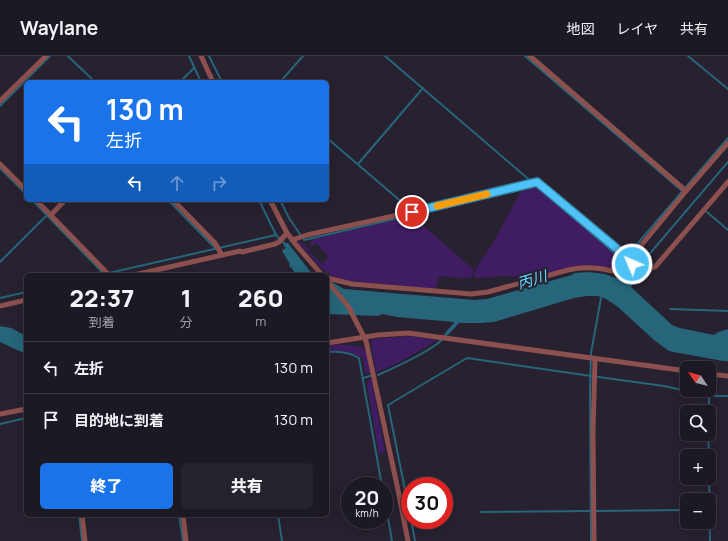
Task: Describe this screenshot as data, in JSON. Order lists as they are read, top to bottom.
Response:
{
  "water": ["丙川"],
  "north": "top left",
  "page": {
    "header": "Waylane",
    "nav": ["地図", "レイヤ", "共有"],
    "turn": ["130 m", "左折"],
    "eta": [
      "22:37",
      "到着",
      "1",
      "分",
      "260",
      "m"
    ],
    "list": [
      {
        "name": "左折",
        "value": "130 m"
      },
      {
        "name": "目的地に到着",
        "value": "130 m"
      }
    ],
    "map_buttons": ["+", "−"],
    "buttons": ["終了", "共有"],
    "speed": "20 km/h",
    "limit": "30"
  }
}
